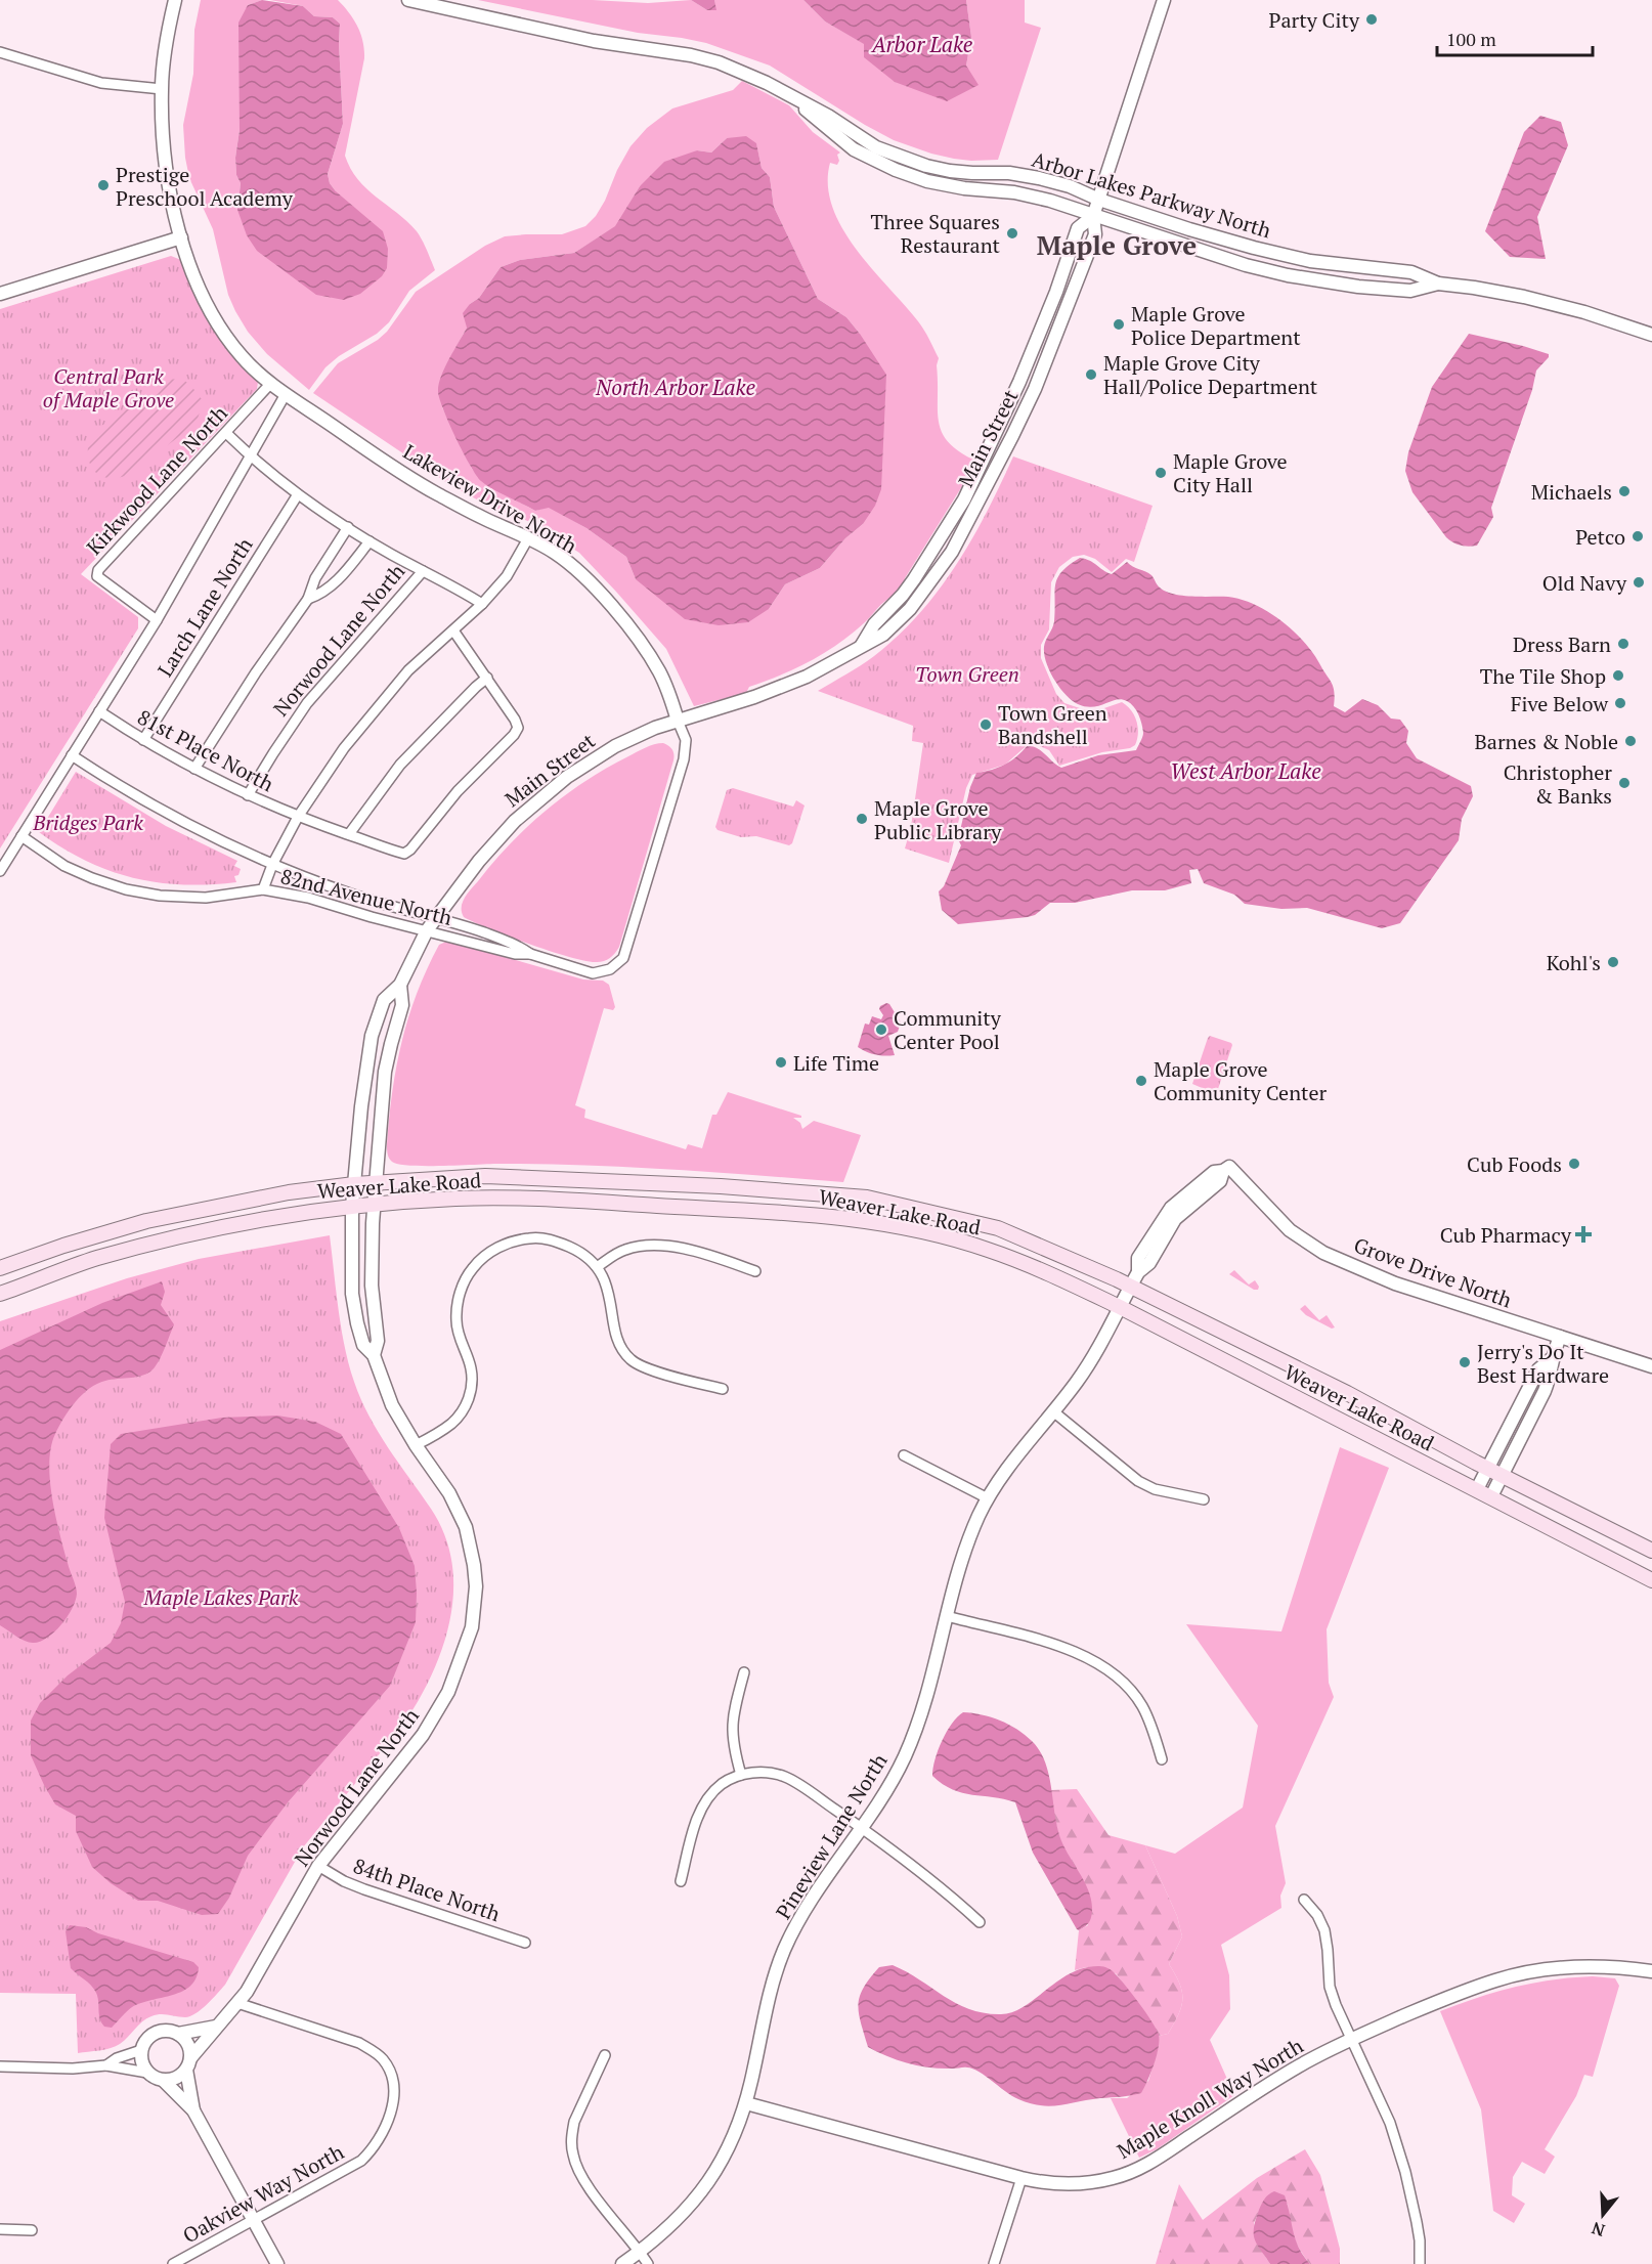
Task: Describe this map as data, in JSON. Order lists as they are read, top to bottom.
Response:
{
  "streets": {
    "main road": ["Weaver Lake Road"],
    "street": [
      "Arbor Lakes Parkway North",
      "Main Street",
      "Kirkwood Lane North",
      "Lakeview Drive North",
      "Larch Lane North",
      "Norwood Lane North",
      "81st Place North",
      "82nd Avenue North",
      "Grove Drive North",
      "Pineview Lane North",
      "84th Place North",
      "Maple Knoll Way North",
      "Oakview Way North"
    ]
  },
  "crossings": [
    ["Arbor Lakes Parkway North", "Main Street"],
    ["Main Street", "Lakeview Drive North"],
    ["Main Street", "Norwood Lane North"],
    ["Main Street", "82nd Avenue North"],
    ["Main Street", "Weaver Lake Road"],
    ["Kirkwood Lane North", "Lakeview Drive North"],
    ["Lakeview Drive North", "82nd Avenue North"],
    ["Larch Lane North", "81st Place North"],
    ["Norwood Lane North", "81st Place North"],
    ["Norwood Lane North", "Weaver Lake Road"],
    ["Norwood Lane North", "84th Place North"],
    ["Norwood Lane North", "Oakview Way North"],
    ["Weaver Lake Road", "Pineview Lane North"],
    ["Grove Drive North", "Pineview Lane North"],
    ["Pineview Lane North", "Maple Knoll Way North"]
  ],
  "districts": ["Maple Grove"],
  "water": ["Arbor Lake", "North Arbor Lake", "West Arbor Lake"],
  "parks": [
    "Central Park of Maple Grove",
    "Town Green",
    "Bridges Park",
    "Maple Lakes Park"
  ],
  "places": {
    "other": [
      "Party City",
      "Prestige Preschool Academy",
      "Three Squares Restaurant",
      "Maple Grove Police Department",
      "Maple Grove City Hall/Police Department",
      "Maple Grove City Hall",
      "Michaels",
      "Petco",
      "Old Navy",
      "Dress Barn",
      "The Tile Shop",
      "Five Below",
      "Town Green Bandshell",
      "Barnes & Noble",
      "Christopher & Banks",
      "Maple Grove Public Library",
      "Kohl's",
      "Community Center Pool",
      "Life Time",
      "Maple Grove Community Center",
      "Cub Foods",
      "Jerry's Do It Best Hardware"
    ],
    "health": ["Cub Pharmacy"]
  },
  "scale_bar": "100 m",
  "north": "bottom"
}
